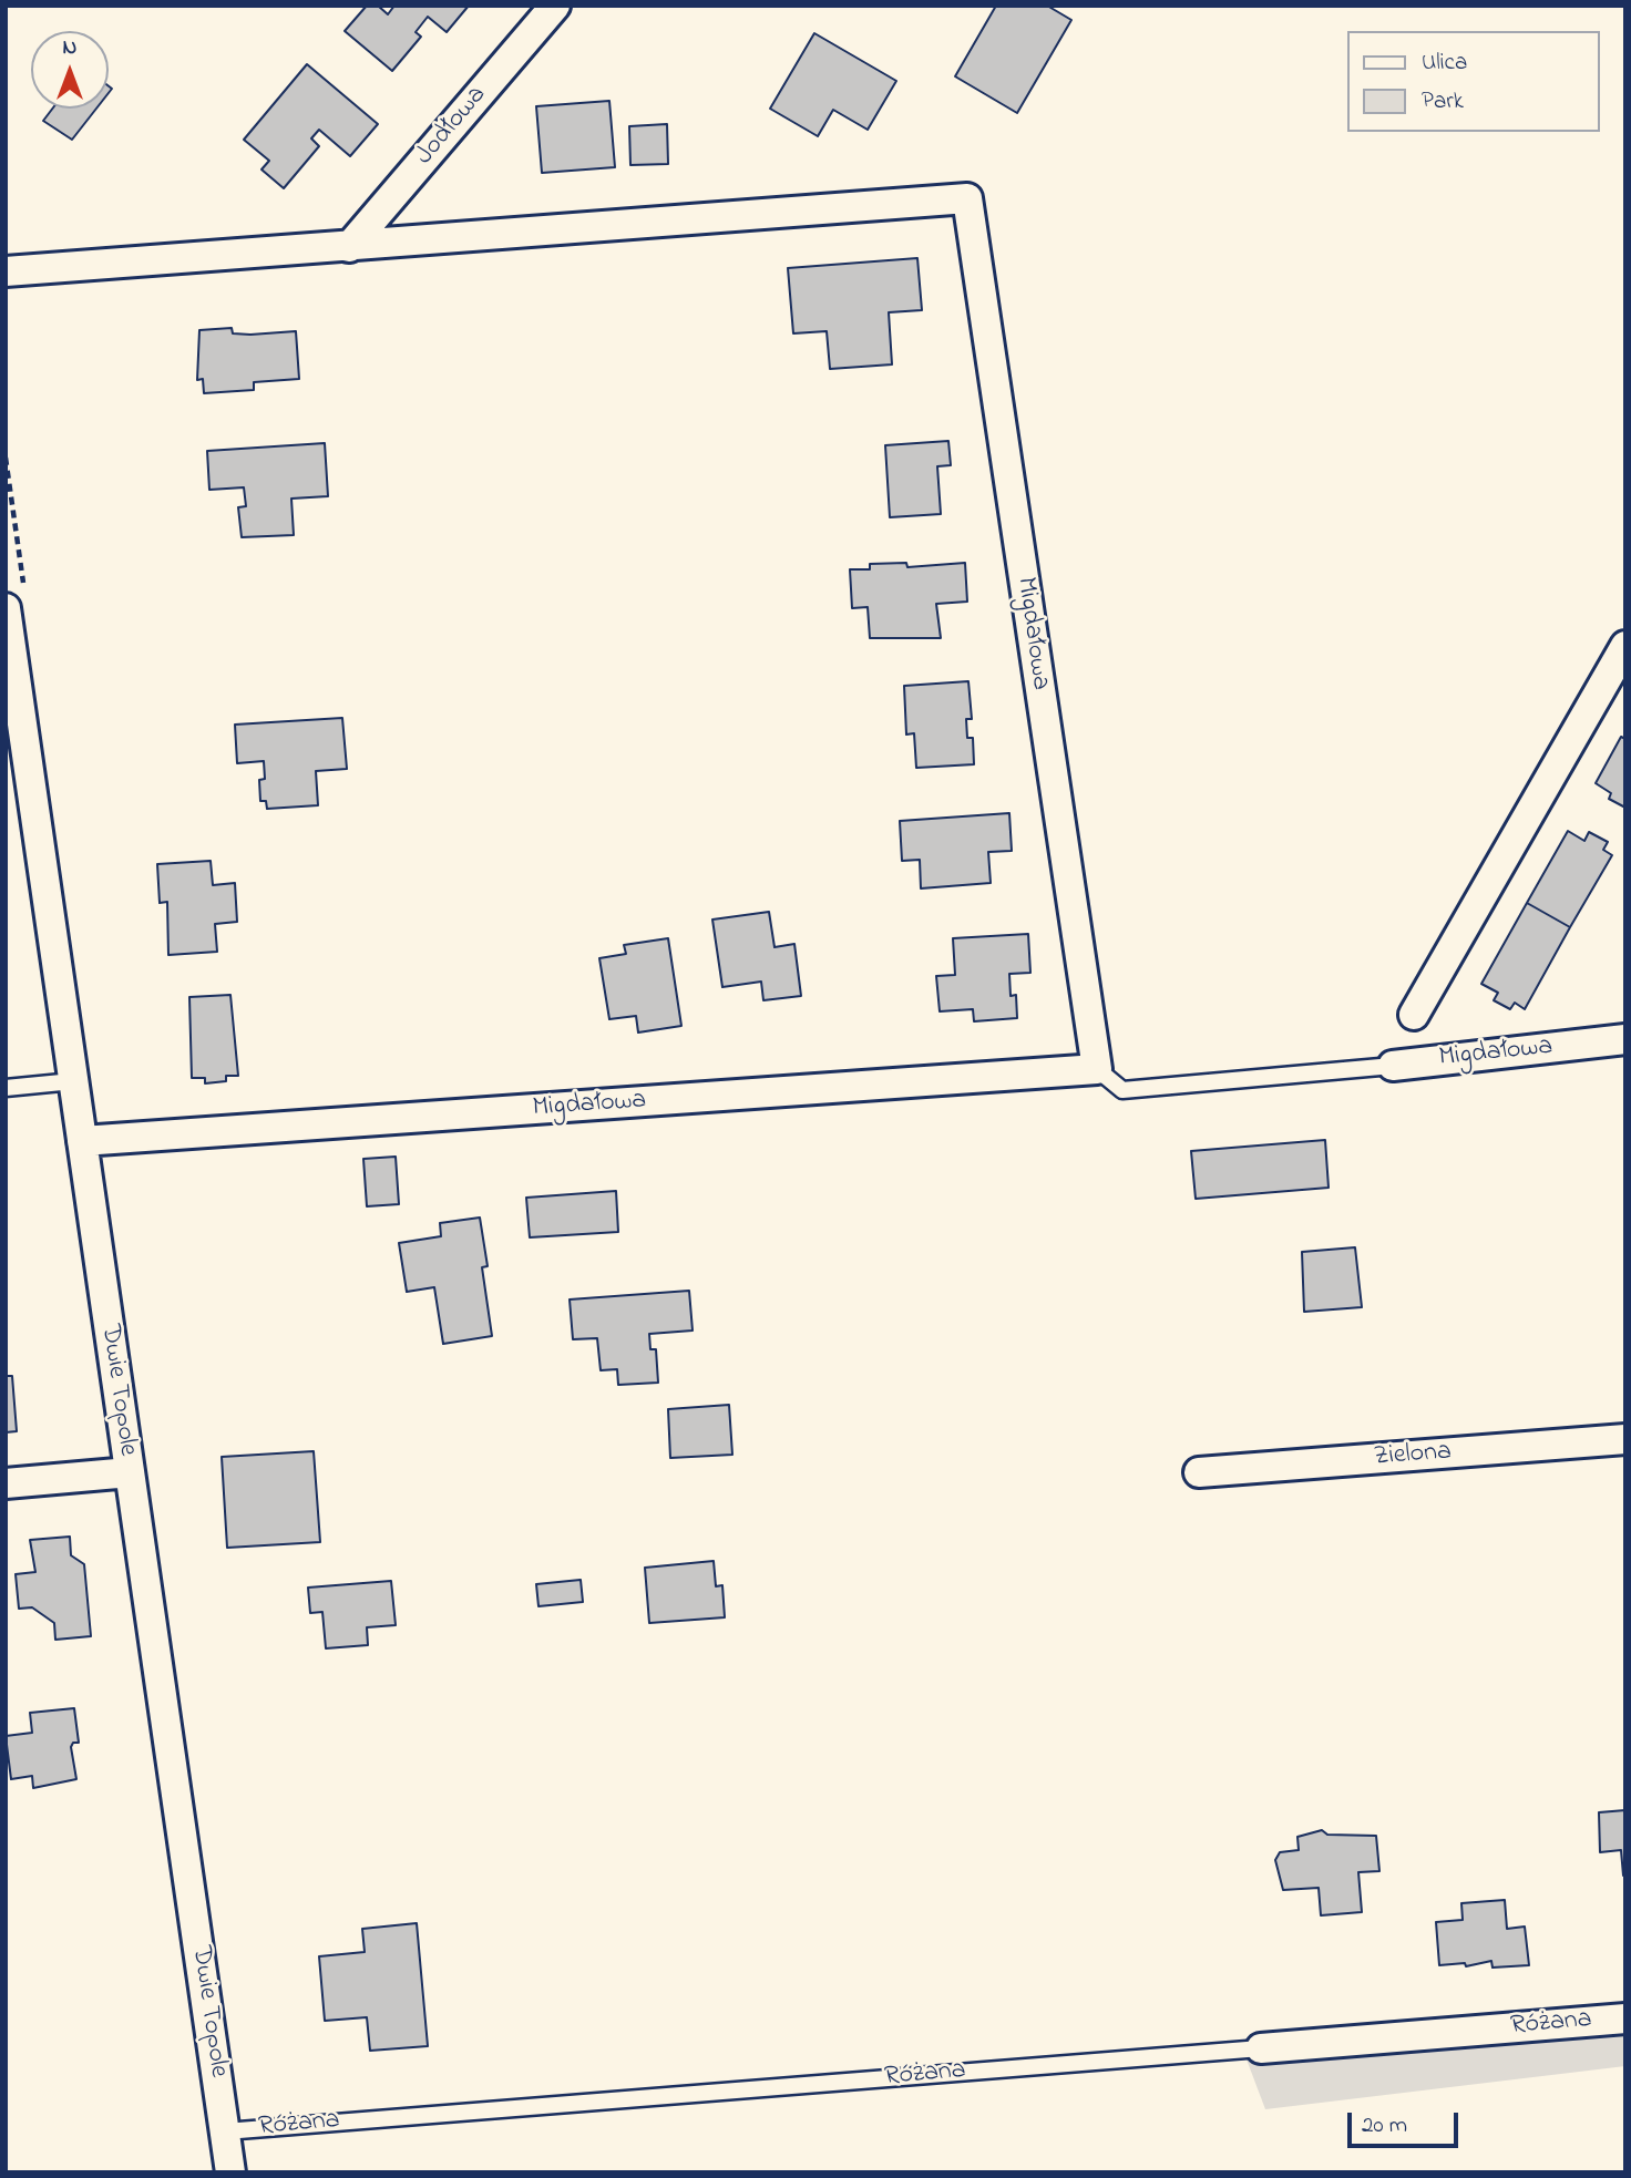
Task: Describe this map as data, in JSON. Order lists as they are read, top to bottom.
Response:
{
  "streets": {
    "street": [
      "Jodłowa",
      "Migdałowa",
      "Dwie Topole",
      "Zielona",
      "Różana"
    ]
  },
  "crossings": [
    ["Jodłowa", "Migdałowa"],
    ["Migdałowa", "Dwie Topole"],
    ["Dwie Topole", "Różana"]
  ],
  "legend": ["Ulica", "Park"],
  "scale_bar": "20 m",
  "north": "top"
}
